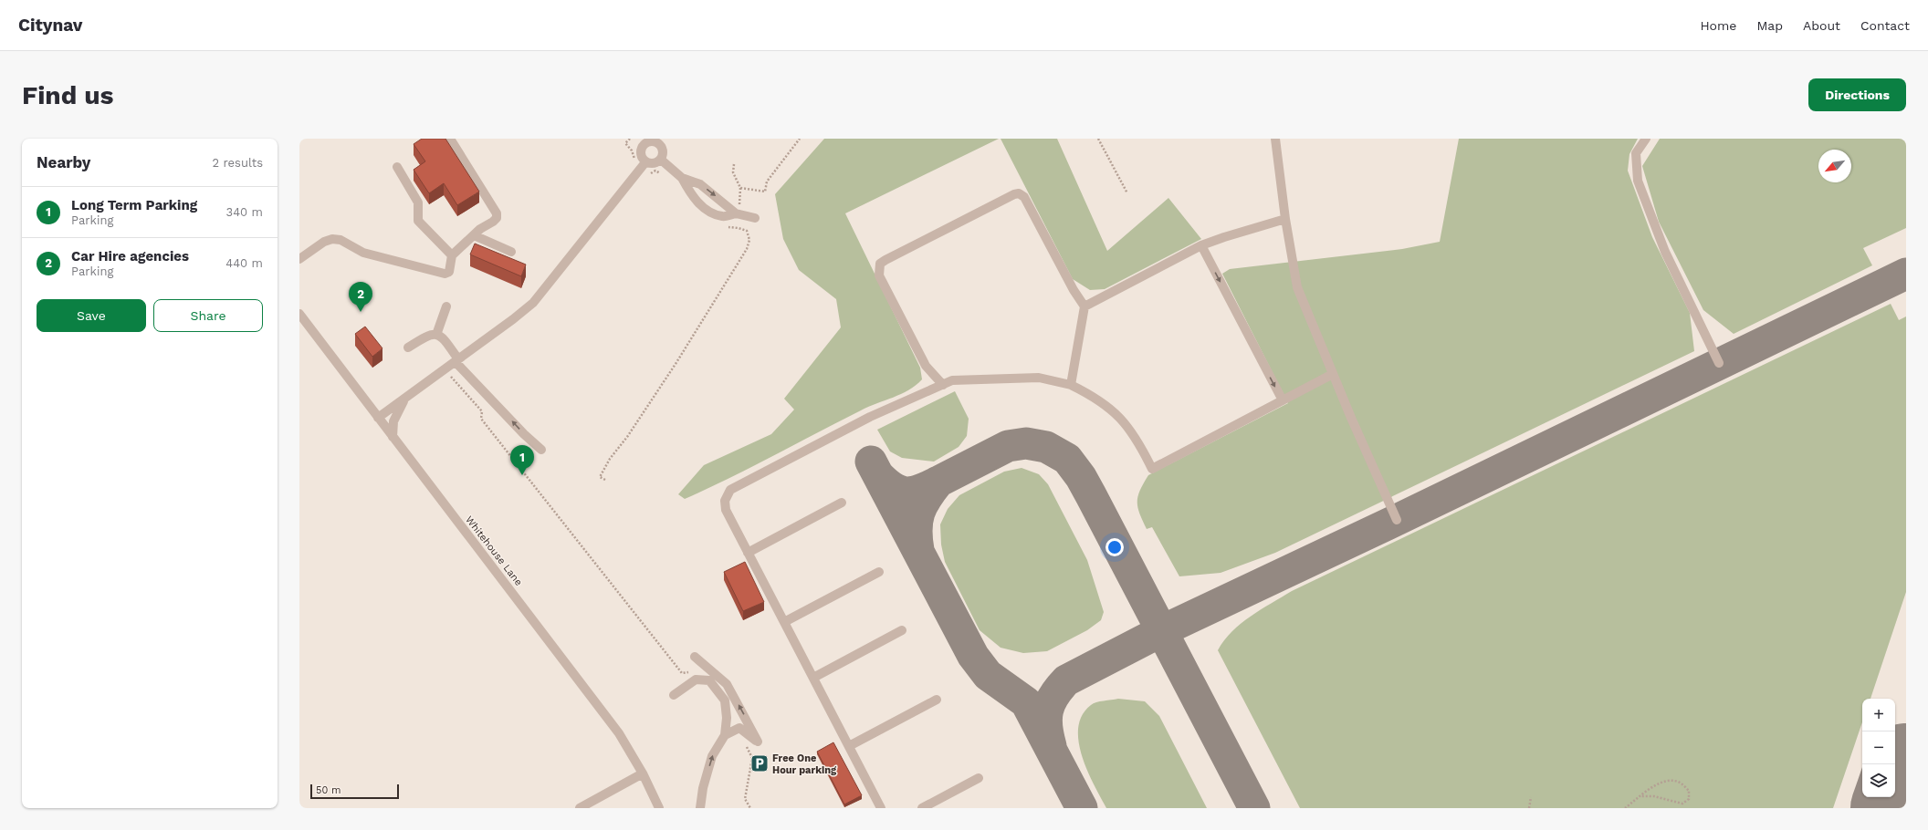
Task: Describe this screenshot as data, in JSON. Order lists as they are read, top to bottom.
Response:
{
  "streets": {
    "street": ["Whitehouse Lane"]
  },
  "places": {
    "parking": ["Free One Hour parking"]
  },
  "scale_bar": "50 m",
  "north": "bottom left",
  "page": {
    "header": "Citynav",
    "nav": [
      "Home",
      "Map",
      "About",
      "Contact"
    ],
    "buttons": [
      "Directions",
      ["Save", "Share"]
    ],
    "title": "Find us",
    "heading": ["Nearby", "2 results"],
    "list": [
      {
        "mark": "1",
        "name": "Long Term Parking",
        "note": "Parking",
        "value": "340 m"
      },
      {
        "mark": "2",
        "name": "Car Hire agencies",
        "note": "Parking",
        "value": "440 m"
      }
    ],
    "pins": ["2", "1"],
    "map_buttons": ["+", "−"],
    "scale": "50 m"
  }
}
